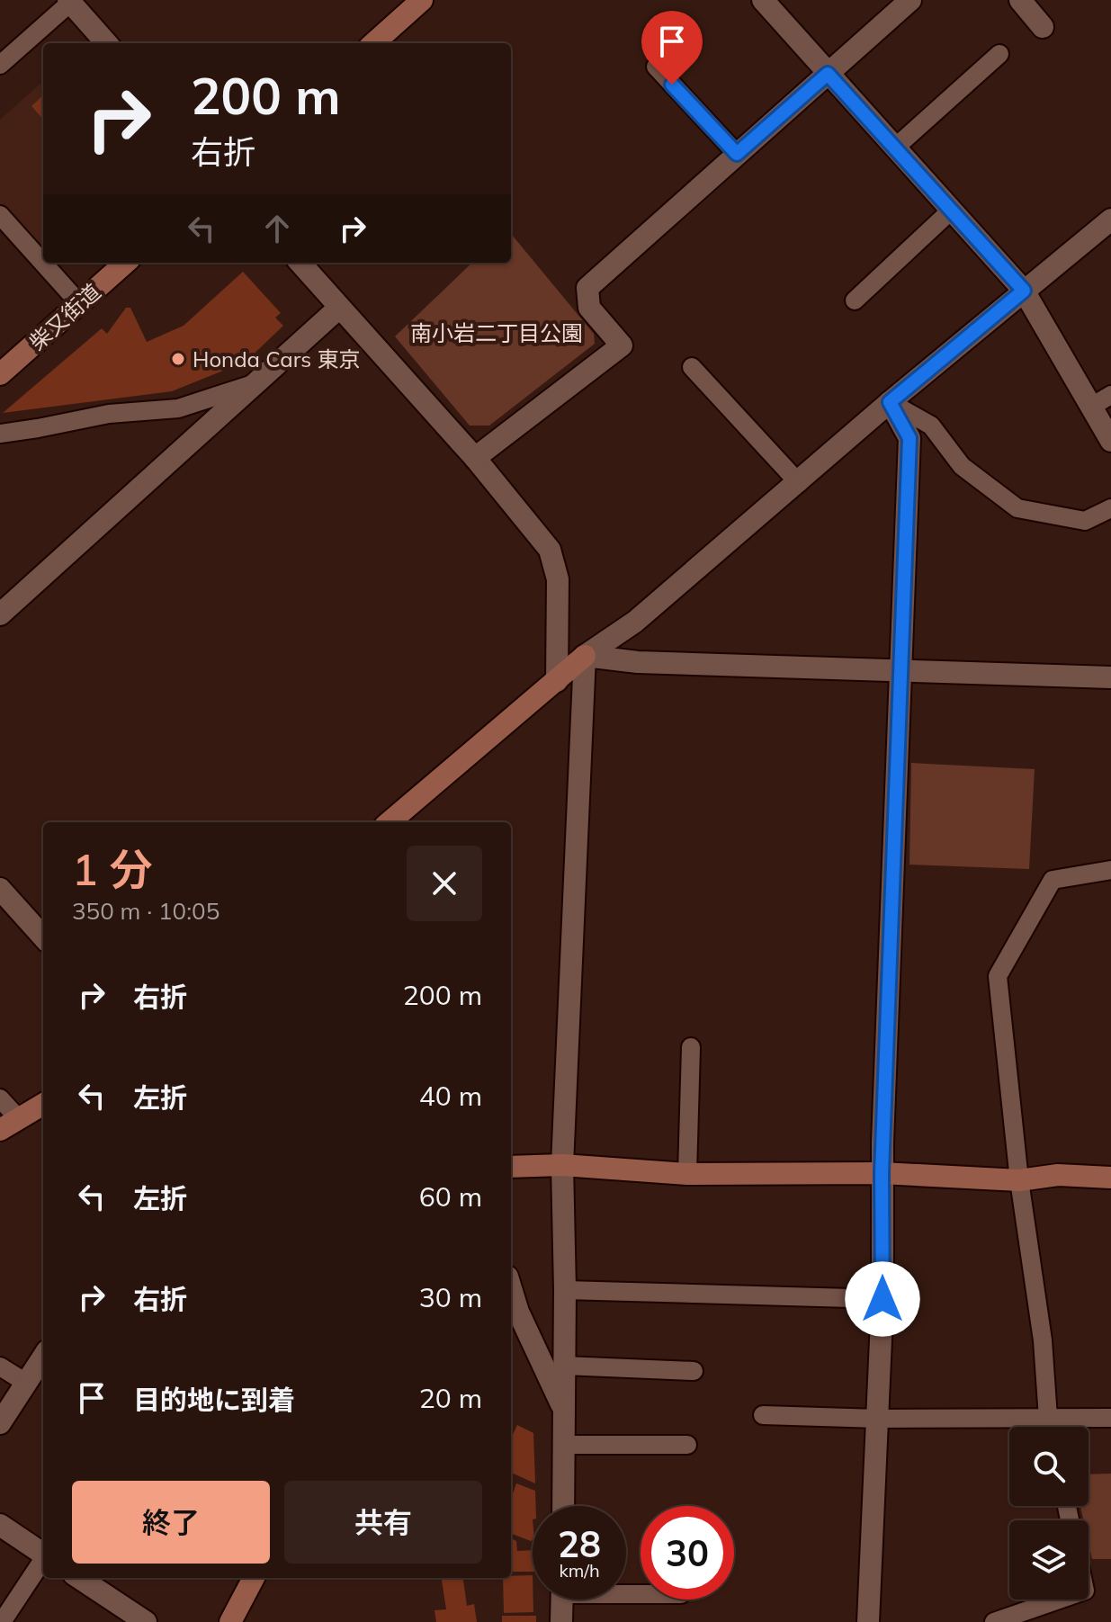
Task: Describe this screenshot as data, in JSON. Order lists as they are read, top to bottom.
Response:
{
  "streets": {
    "street": ["柴又街道"]
  },
  "parks": ["南小岩二丁目公園"],
  "places": ["Honda Cars 東京"],
  "page": {
    "turn": ["200 m", "右折"],
    "heading": ["1 分", "350 m · 10:05"],
    "list": [
      {
        "name": "右折",
        "value": "200 m"
      },
      {
        "name": "左折",
        "value": "40 m"
      },
      {
        "name": "左折",
        "value": "60 m"
      },
      {
        "name": "右折",
        "value": "30 m"
      },
      {
        "name": "目的地に到着",
        "value": "20 m"
      }
    ],
    "buttons": ["終了", "共有"],
    "speed": "28 km/h",
    "limit": "30"
  }
}
